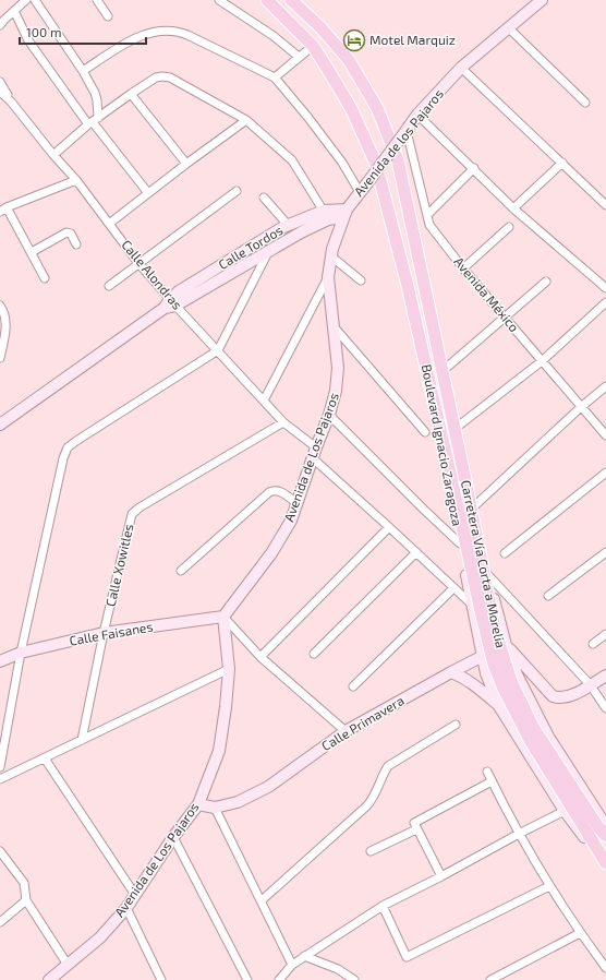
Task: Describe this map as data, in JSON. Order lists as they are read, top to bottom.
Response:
{
  "streets": {
    "main road": ["Boulevard Ignacio Zaragoza", "Carretera Vía Corta a Morelia"],
    "street": [
      "Avenida de los Pajaros",
      "Calle Tordos",
      "Calle Alondras",
      "Avenida México",
      "Avenida de Los Pajaros",
      "Calle Xowitles",
      "Calle Faisanes",
      "Calle Primavera"
    ]
  },
  "crossings": [
    ["Avenida de los Pajaros", "Calle Tordos"],
    ["Avenida de los Pajaros", "Avenida México"],
    ["Avenida de los Pajaros", "Avenida de Los Pajaros"],
    ["Calle Tordos", "Calle Alondras"],
    ["Calle Alondras", "Avenida de Los Pajaros"],
    ["Calle Alondras", "Calle Xowitles"],
    ["Boulevard Ignacio Zaragoza", "Carretera Vía Corta a Morelia"],
    ["Boulevard Ignacio Zaragoza", "Calle Primavera"],
    ["Avenida de Los Pajaros", "Calle Faisanes"],
    ["Avenida de Los Pajaros", "Calle Primavera"],
    ["Calle Xowitles", "Calle Faisanes"]
  ],
  "places": {
    "hotel": ["Motel Marquiz"]
  },
  "scale_bar": "100 m"
}
